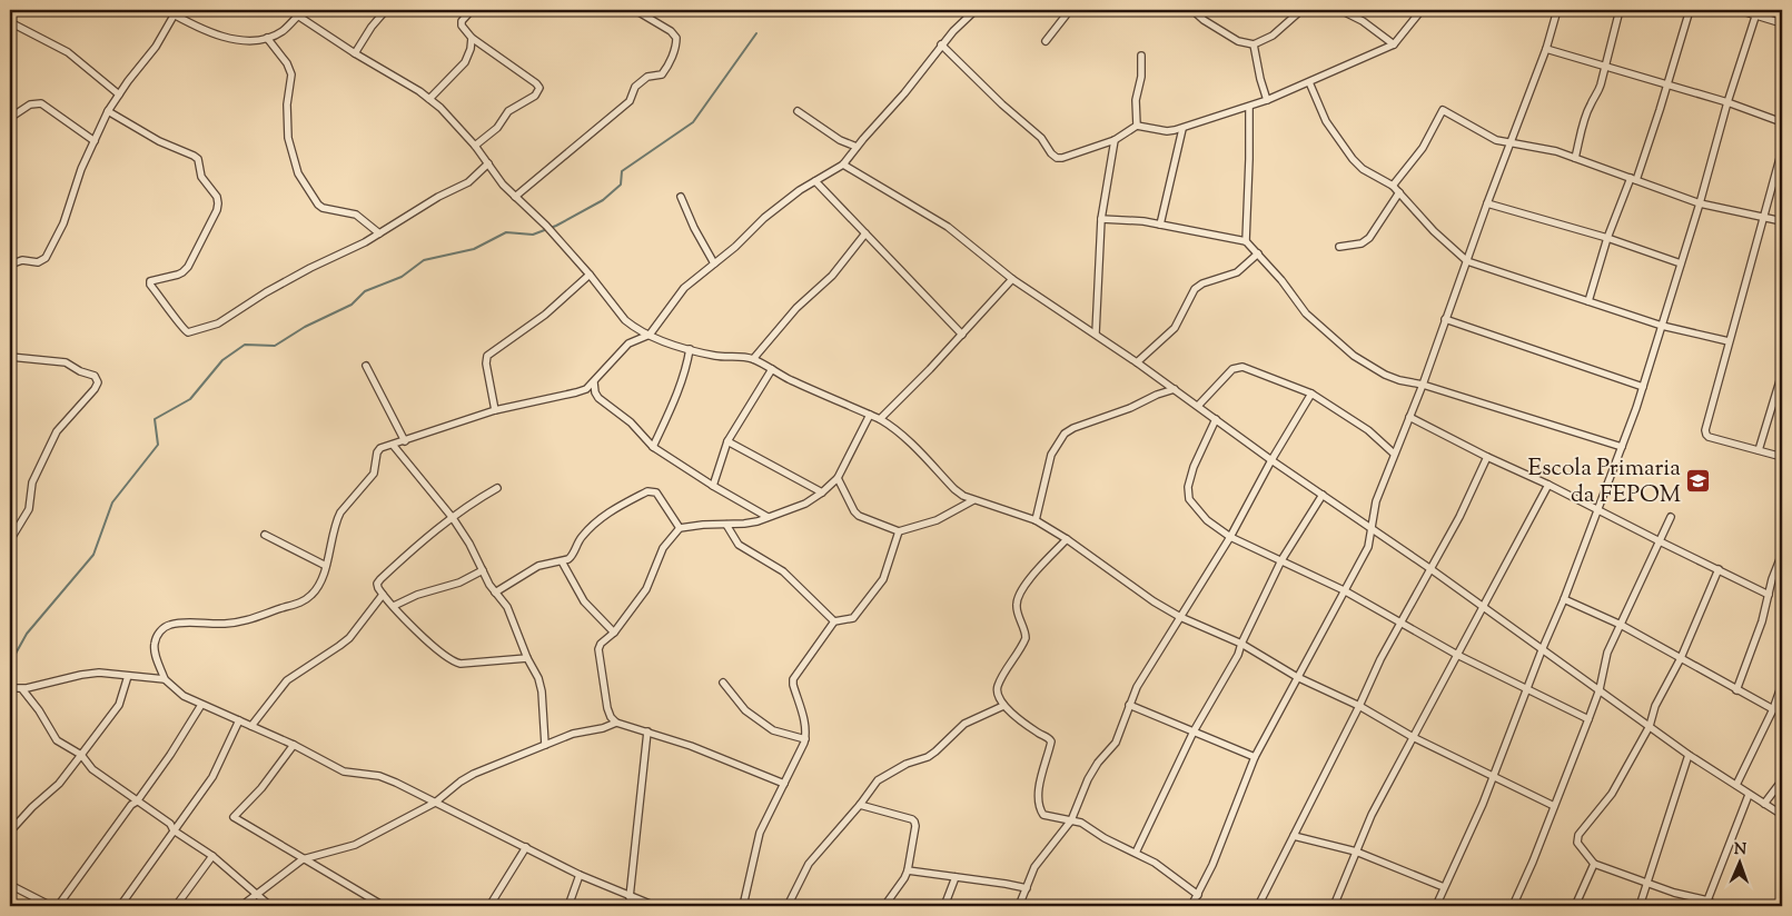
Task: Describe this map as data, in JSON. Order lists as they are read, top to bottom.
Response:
{
  "places": {
    "school or university": ["Escola Primaria da FEPOM"]
  },
  "north": "top"
}
